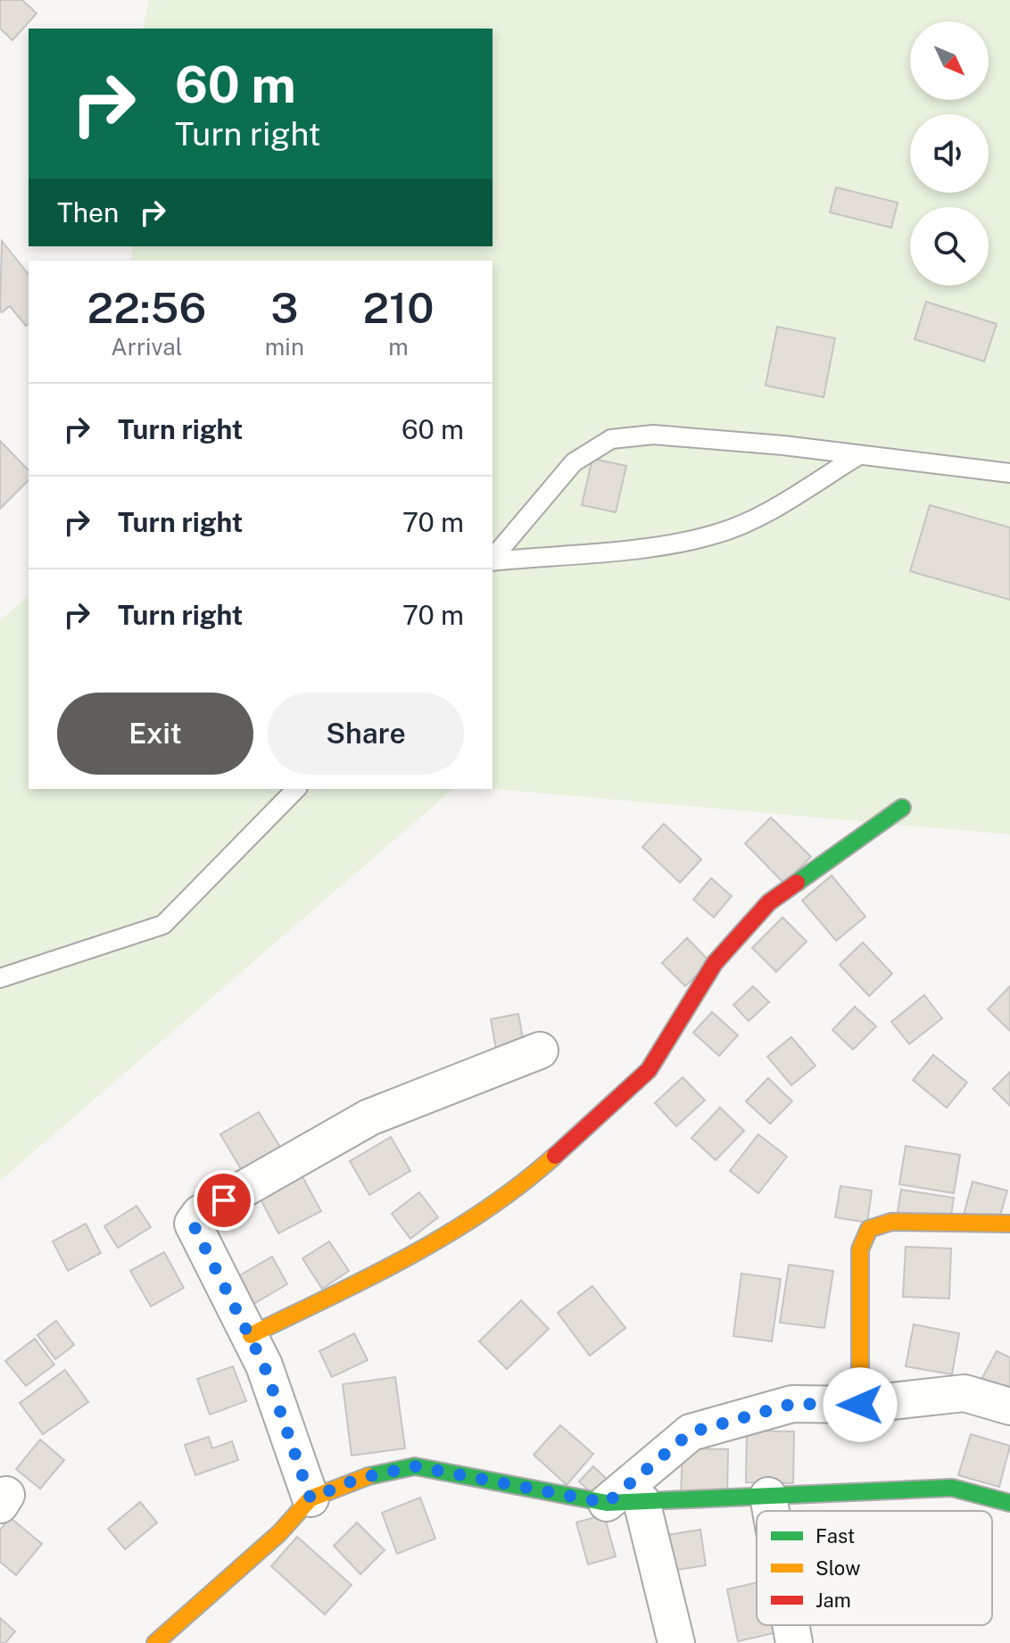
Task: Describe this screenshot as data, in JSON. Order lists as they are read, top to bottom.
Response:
{
  "legend": ["Fast", "Slow", "Jam"],
  "north": "bottom right",
  "page": {
    "turn": ["60 m", "Turn right"],
    "then": "Then",
    "eta": [
      "22:56",
      "Arrival",
      "3",
      "min",
      "210",
      "m"
    ],
    "list": [
      {
        "name": "Turn right",
        "value": "60 m"
      },
      {
        "name": "Turn right",
        "value": "70 m"
      },
      {
        "name": "Turn right",
        "value": "70 m"
      }
    ],
    "buttons": ["Exit", "Share"]
  }
}
